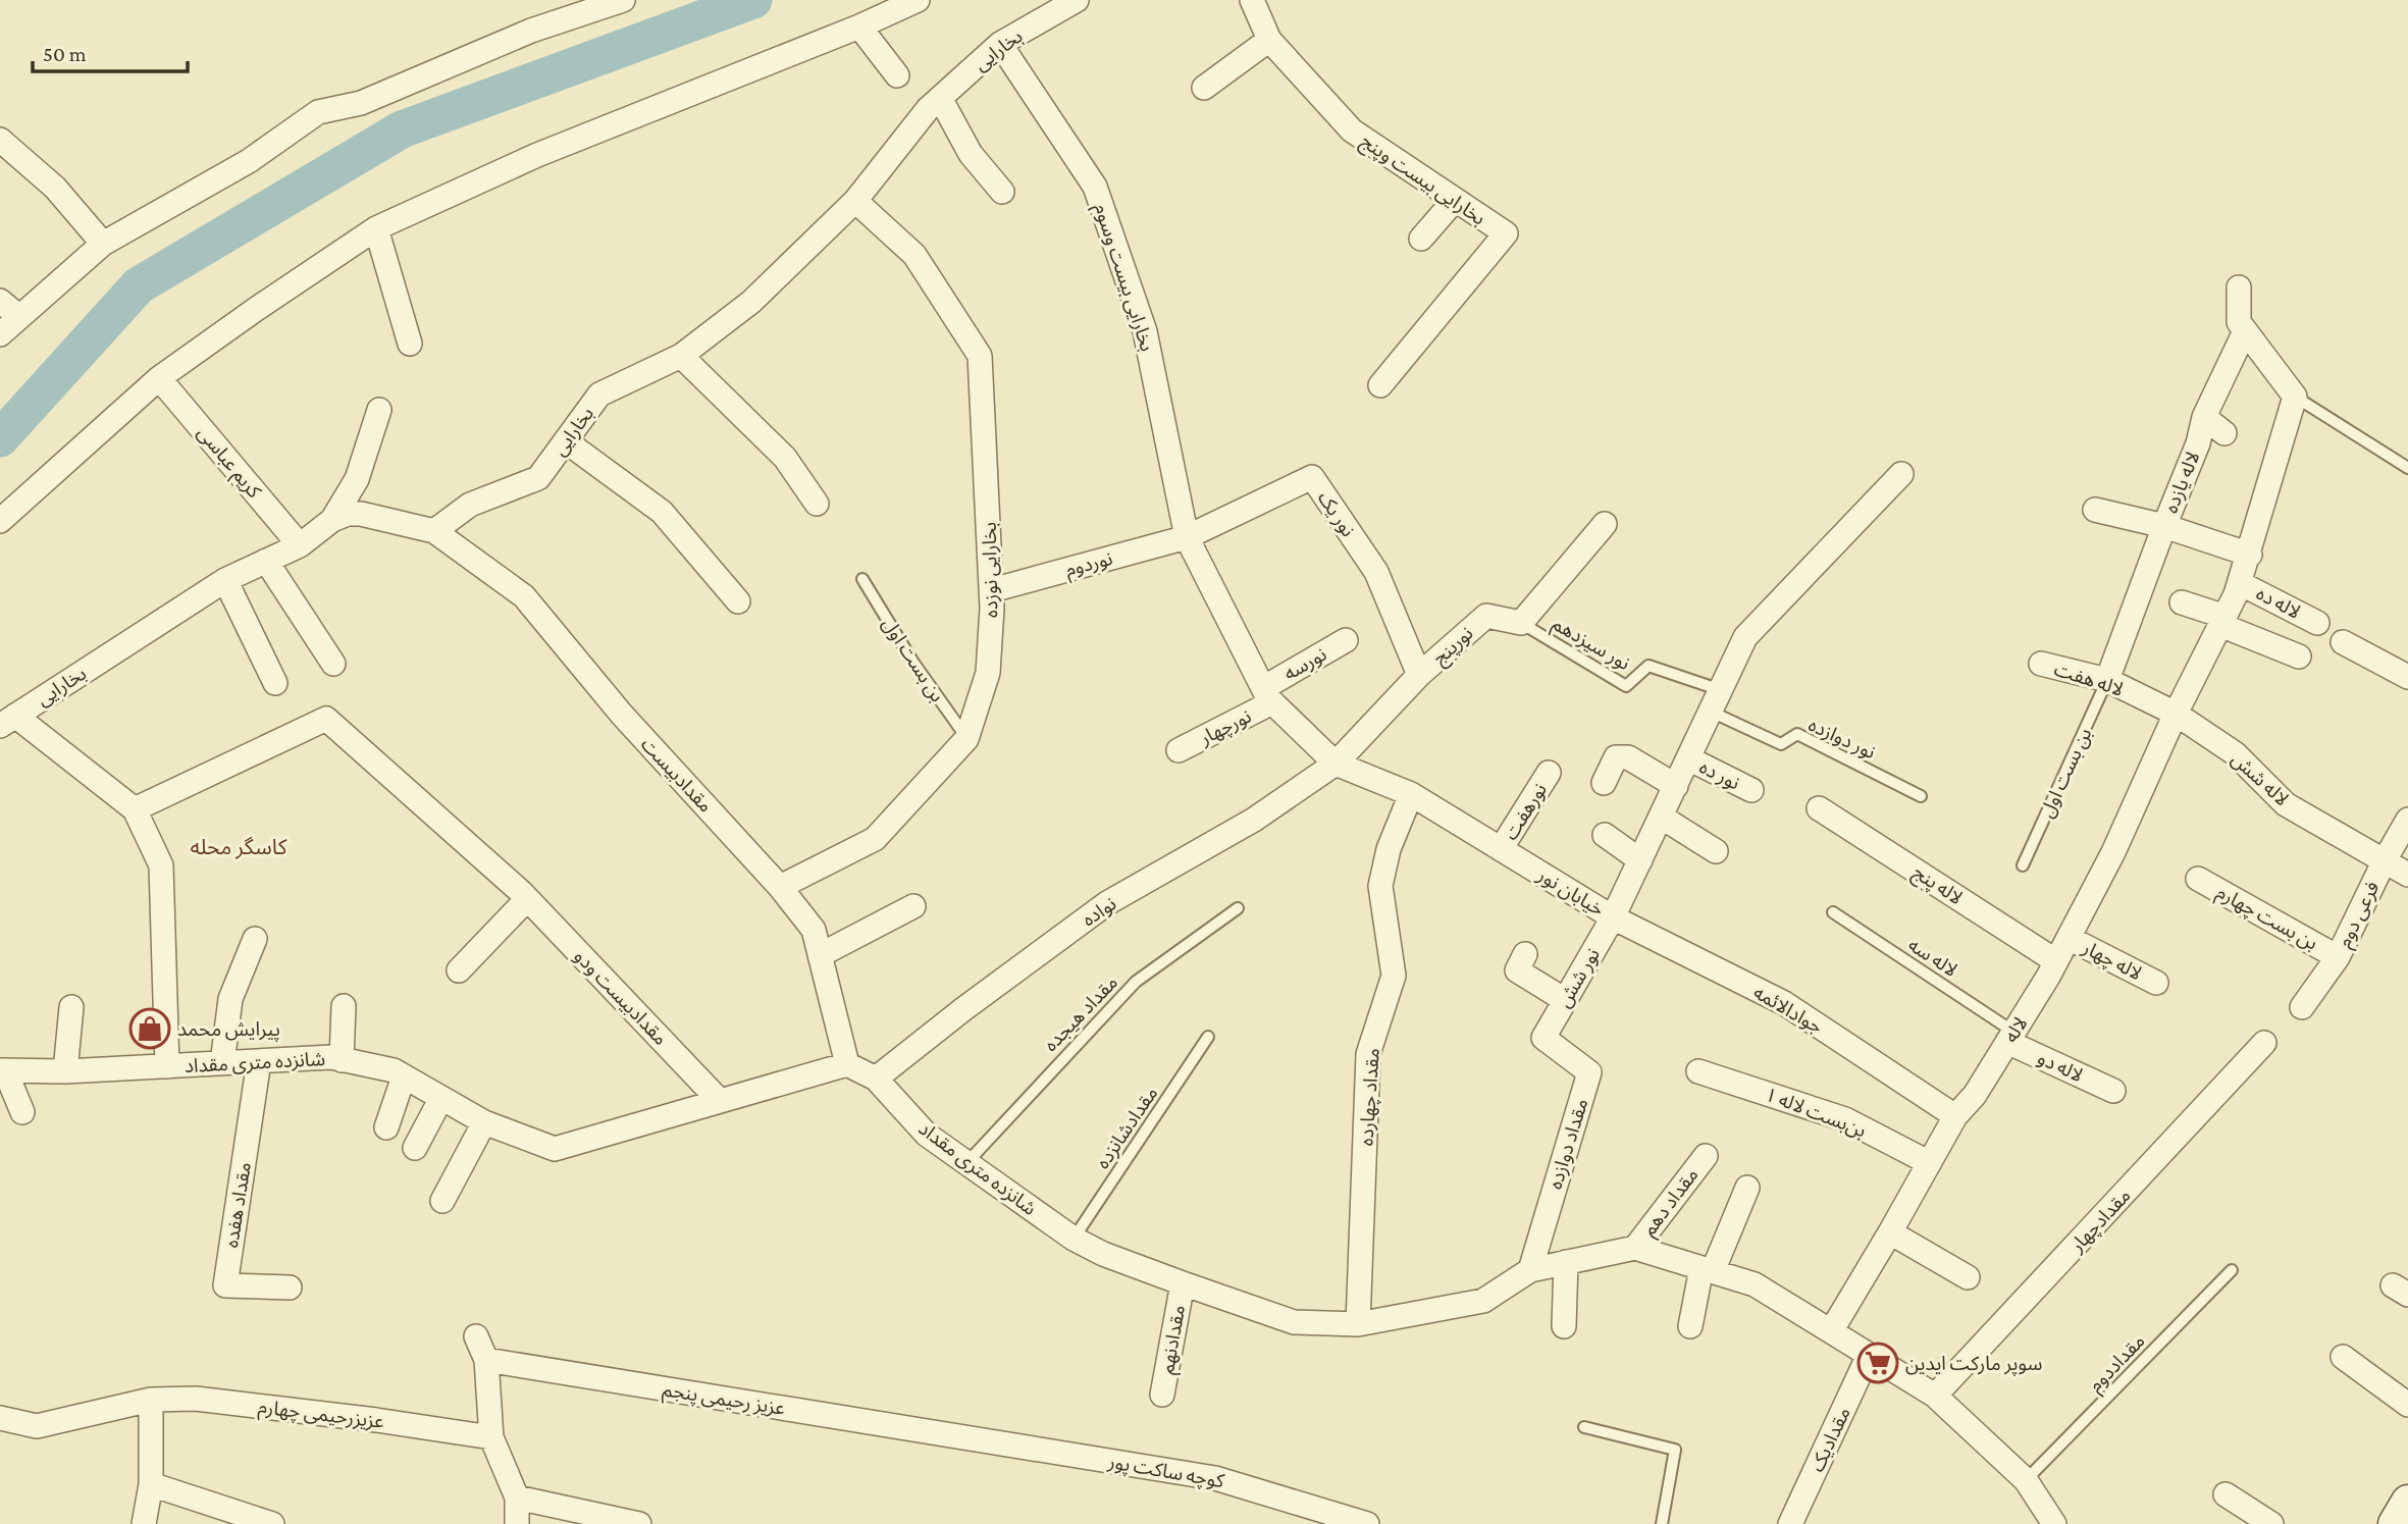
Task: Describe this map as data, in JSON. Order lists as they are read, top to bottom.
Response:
{
  "streets": {
    "street": [
      "بخارایی",
      "بخارایی بیست وپنج",
      "بخارایی بیست وسوم",
      "کریم عباسی",
      "لاله یازده",
      "نور یک",
      "نوردوم",
      "بخارایی نوزده",
      "لاله ده",
      "نورپنج",
      "نورسه",
      "لاله هفت",
      "نورچهار",
      "مقدادبیست",
      "نور ده",
      "لاله شش",
      "نورهفت",
      "لاله پنج",
      "خیابان نور",
      "نواده",
      "فرعی دوم",
      "بن بست چهارم",
      "لاله چهار",
      "نور شش",
      "مقدادبیست ودو",
      "جوادالائمه",
      "لاله",
      "شانزده متری مقداد",
      "لاله دو",
      "مقداد چهارده",
      "بن‌بست لاله ۱",
      "مقداد دوازده",
      "مقداد دهم",
      "مقداد هفده",
      "مقدادچهار",
      "مقدادنهم",
      "عزیز رحیمی پنجم",
      "عزیزرحیمی چهارم",
      "مقدادیک",
      "کوچه ساکت پور"
    ],
    "lane": [
      "نور سیزدهم",
      "بن بست اول",
      "نور دوازده",
      "لاله سه",
      "مقداد هیجده",
      "مقدادشانزده",
      "مقداددوم"
    ]
  },
  "crossings": [
    ["بخارایی", "بخارایی بیست وسوم"],
    ["بخارایی", "کریم عباسی"],
    ["بخارایی", "بخارایی نوزده"],
    ["بخارایی", "مقدادبیست"],
    ["بخارایی بیست وسوم", "نور یک"],
    ["بخارایی بیست وسوم", "نوردوم"],
    ["بخارایی بیست وسوم", "خیابان نور"],
    ["لاله یازده", "لاله"],
    ["نور یک", "نوردوم"],
    ["نور یک", "نورپنج"],
    ["نور یک", "خیابان نور"],
    ["نوردوم", "بخارایی نوزده"],
    ["نوردوم", "خیابان نور"],
    ["بخارایی نوزده", "بن بست اول"],
    ["بخارایی نوزده", "مقدادبیست"],
    ["لاله ده", "لاله"],
    ["نور سیزدهم", "نورپنج"],
    ["نور سیزدهم", "نور دوازده"],
    ["نور سیزدهم", "خیابان نور"],
    ["نورپنج", "خیابان نور"],
    ["نورپنج", "نواده"],
    ["بن بست اول", "لاله هفت"],
    ["نورسه", "نورچهار"],
    ["نورسه", "خیابان نور"],
    ["لاله هفت", "لاله شش"],
    ["لاله هفت", "لاله"],
    ["نورچهار", "خیابان نور"],
    ["نور دوازده", "خیابان نور"],
    ["مقدادبیست", "شانزده متری مقداد"],
    ["نور ده", "خیابان نور"],
    ["لاله شش", "فرعی دوم"],
    ["لاله شش", "لاله"],
    ["نورهفت", "خیابان نور"],
    ["لاله پنج", "لاله"],
    ["خیابان نور", "نواده"],
    ["خیابان نور", "نور شش"],
    ["خیابان نور", "جوادالائمه"],
    ["خیابان نور", "مقداد چهارده"],
    ["نواده", "شانزده متری مقداد"],
    ["فرعی دوم", "بن بست چهارم"],
    ["لاله سه", "لاله"],
    ["لاله سه", "لاله دو"],
    ["لاله چهار", "لاله"],
    ["نور شش", "جوادالائمه"],
    ["نور شش", "مقداد دوازده"],
    ["مقدادبیست ودو", "شانزده متری مقداد"],
    ["جوادالائمه", "لاله"],
    ["مقداد هیجده", "شانزده متری مقداد"],
    ["لاله", "شانزده متری مقداد"],
    ["لاله", "لاله دو"],
    ["لاله", "بن‌بست لاله ۱"],
    ["شانزده متری مقداد", "مقداد چهارده"],
    ["شانزده متری مقداد", "مقدادشانزده"],
    ["شانزده متری مقداد", "مقداد دوازده"],
    ["شانزده متری مقداد", "مقداد دهم"],
    ["شانزده متری مقداد", "مقداد هفده"],
    ["شانزده متری مقداد", "مقدادچهار"],
    ["شانزده متری مقداد", "مقدادنهم"],
    ["شانزده متری مقداد", "مقداددوم"],
    ["شانزده متری مقداد", "مقدادیک"],
    ["عزیز رحیمی پنجم", "کوچه ساکت پور"]
  ],
  "districts": ["کاسگر محله"],
  "places": {
    "shop": ["پیرایش محمد"],
    "supermarket": ["سوپر مارکت ایدین"]
  },
  "scale_bar": "50 m"
}
